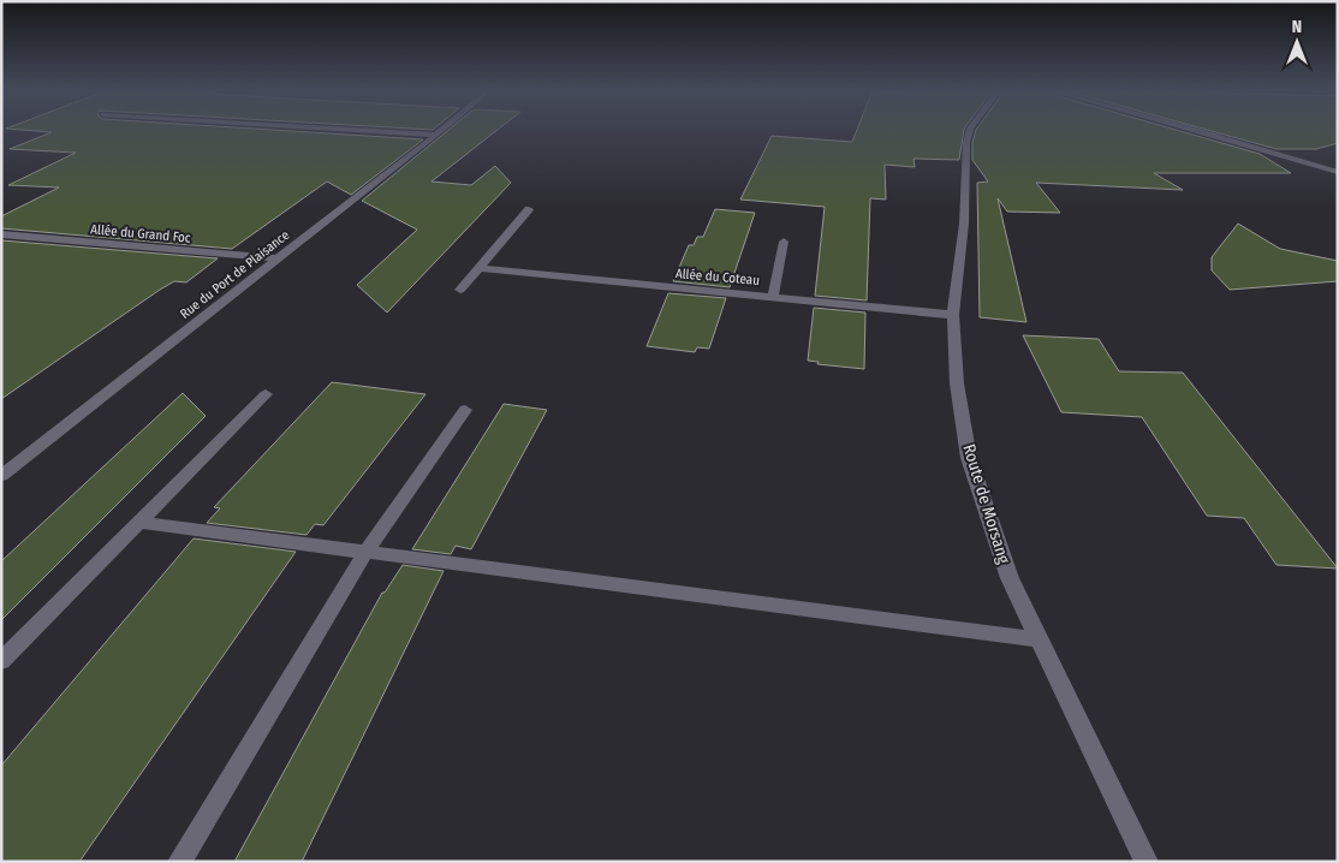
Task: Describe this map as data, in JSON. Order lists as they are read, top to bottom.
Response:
{
  "streets": {
    "street": [
      "Allée du Grand Foc",
      "Rue du Port de Plaisance",
      "Allée du Coteau",
      "Route de Morsang"
    ]
  },
  "crossings": [
    ["Allée du Grand Foc", "Rue du Port de Plaisance"],
    ["Allée du Coteau", "Route de Morsang"]
  ],
  "north": "top"
}
